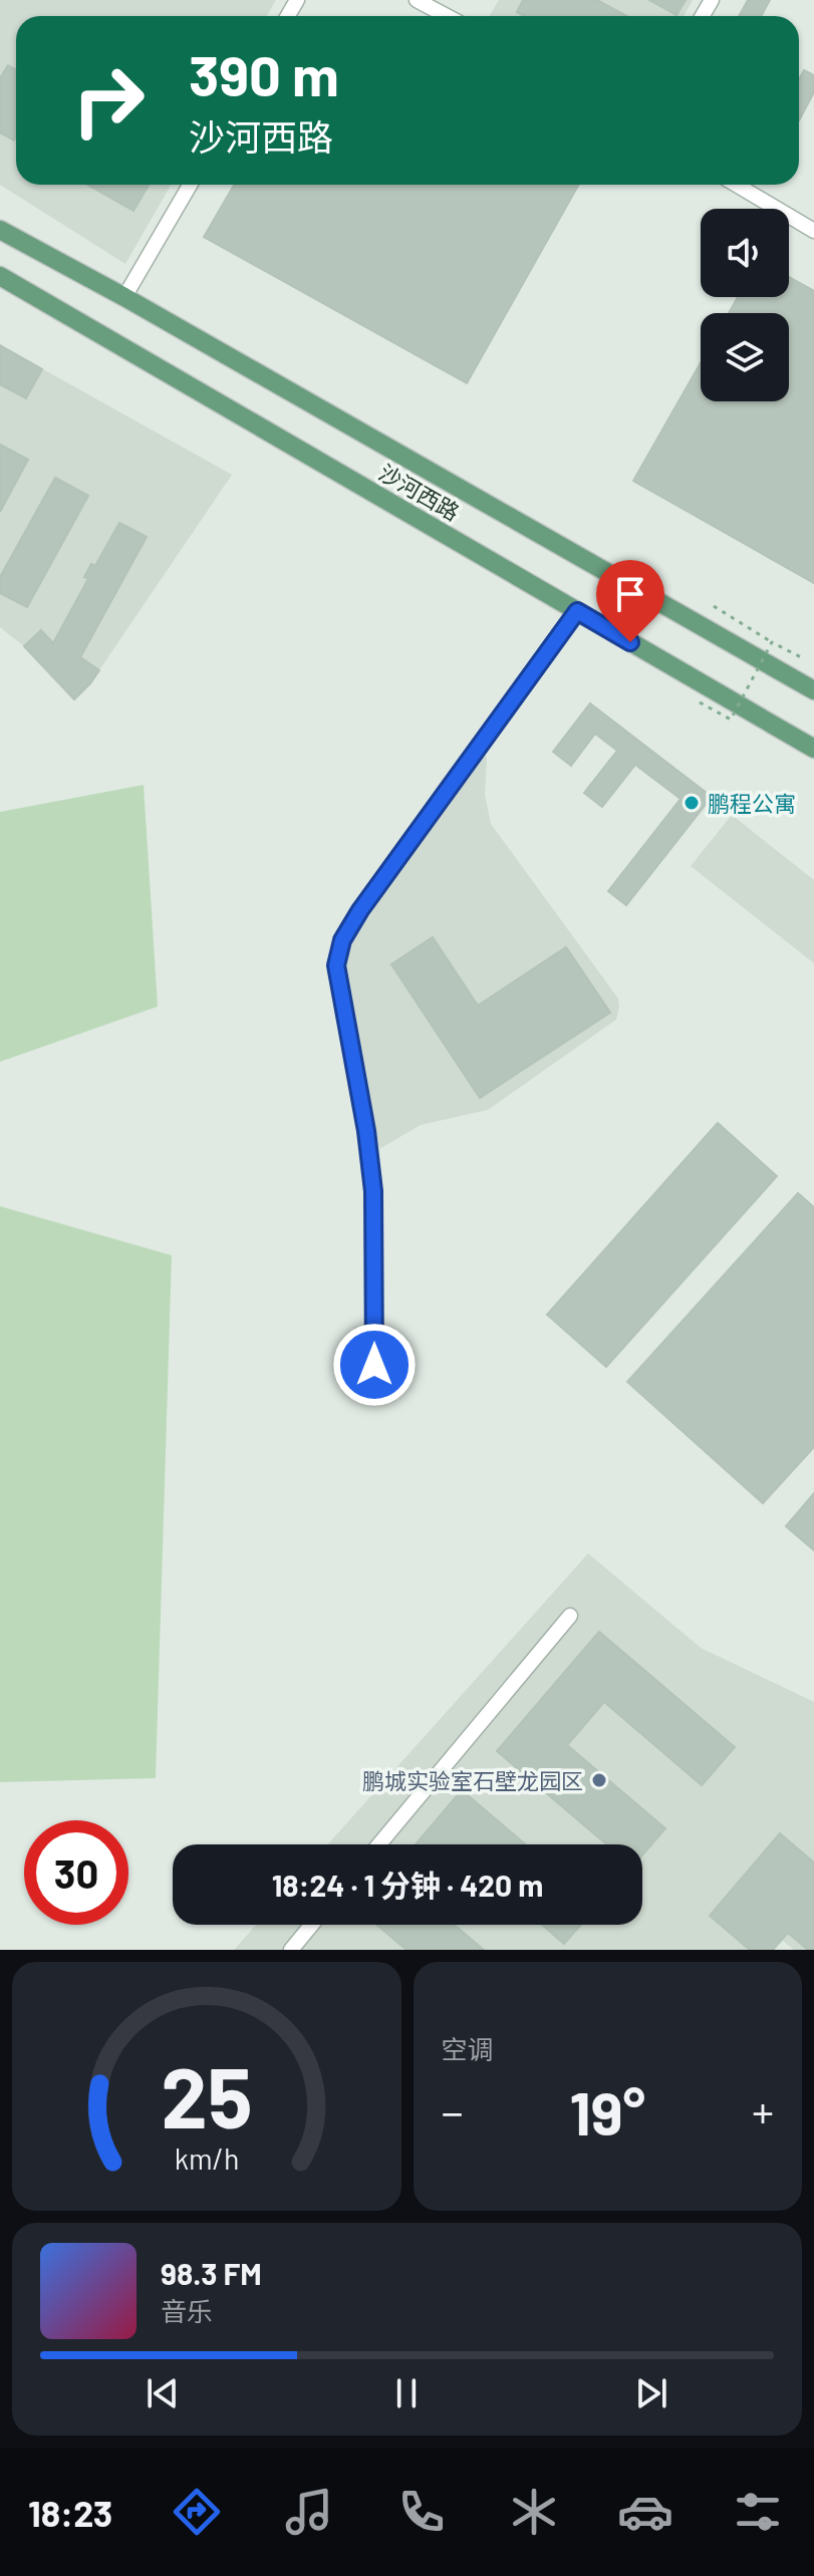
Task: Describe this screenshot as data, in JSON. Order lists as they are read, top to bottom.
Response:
{
  "streets": {
    "main road": ["沙河西路"]
  },
  "places": ["鹏程公寓", "鹏城实验室石壁龙园区"],
  "page": {
    "turn": ["390 m", "沙河西路"],
    "limit": "30",
    "trip": "18:24 · 1 分钟 · 420 m",
    "tile": "空调",
    "heat": ["−", "19°", "+"],
    "song": ["98.3 FM", "音乐"],
    "tabs": "18:23",
    "gauge": ["25", "km/h"]
  }
}
